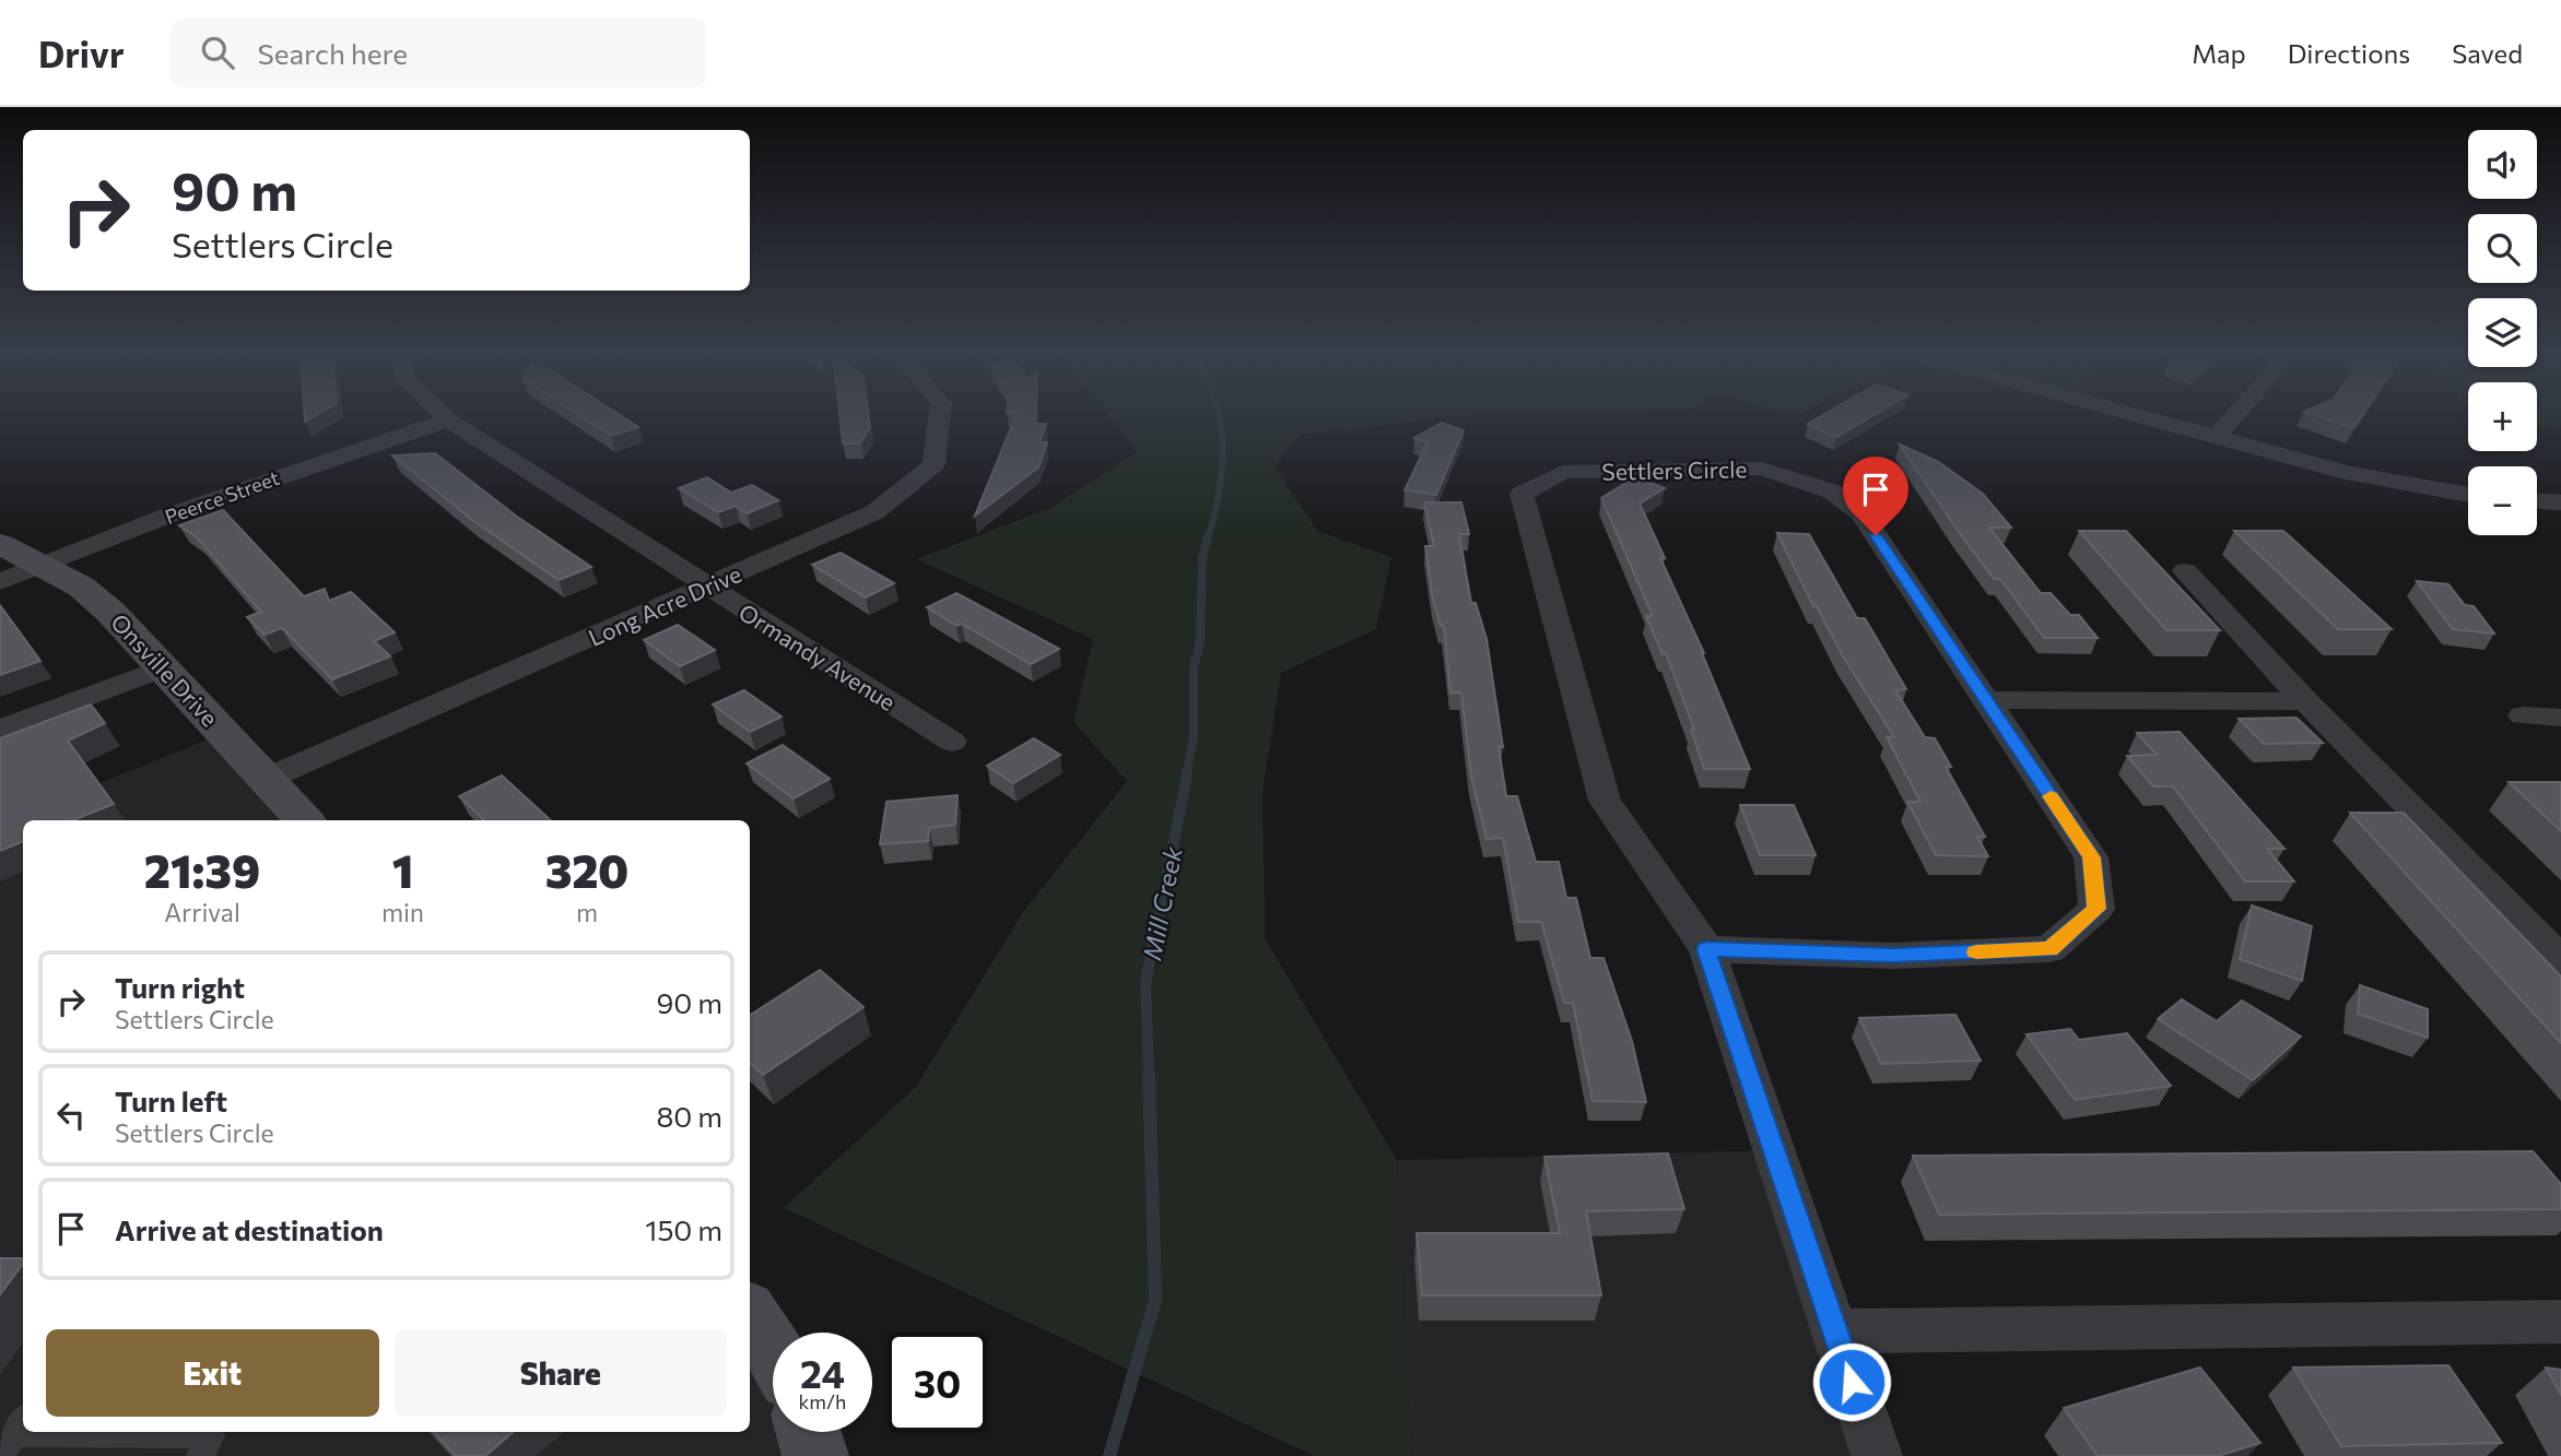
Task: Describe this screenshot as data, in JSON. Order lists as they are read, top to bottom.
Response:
{
  "streets": {
    "street": [
      "Settlers Circle",
      "Peerce Street",
      "Long Acre Drive",
      "Ormandy Avenue",
      "Onsville Drive"
    ]
  },
  "crossings": [
    ["Peerce Street", "Ormandy Avenue"],
    ["Peerce Street", "Onsville Drive"],
    ["Long Acre Drive", "Ormandy Avenue"],
    ["Long Acre Drive", "Onsville Drive"]
  ],
  "water": ["Mill Creek"],
  "page": {
    "header": "Drivr",
    "search": "Search here",
    "nav": ["Map", "Directions", "Saved"],
    "map_buttons": ["+", "−"],
    "turn": ["90 m", "Settlers Circle"],
    "eta": [
      "21:39",
      "Arrival",
      "1",
      "min",
      "320",
      "m"
    ],
    "list": [
      {
        "name": "Turn right",
        "note": "Settlers Circle",
        "value": "90 m"
      },
      {
        "name": "Turn left",
        "note": "Settlers Circle",
        "value": "80 m"
      },
      {
        "name": "Arrive at destination",
        "value": "150 m"
      }
    ],
    "buttons": ["Exit", "Share"],
    "speed": "24 km/h",
    "limit": "30"
  }
}
